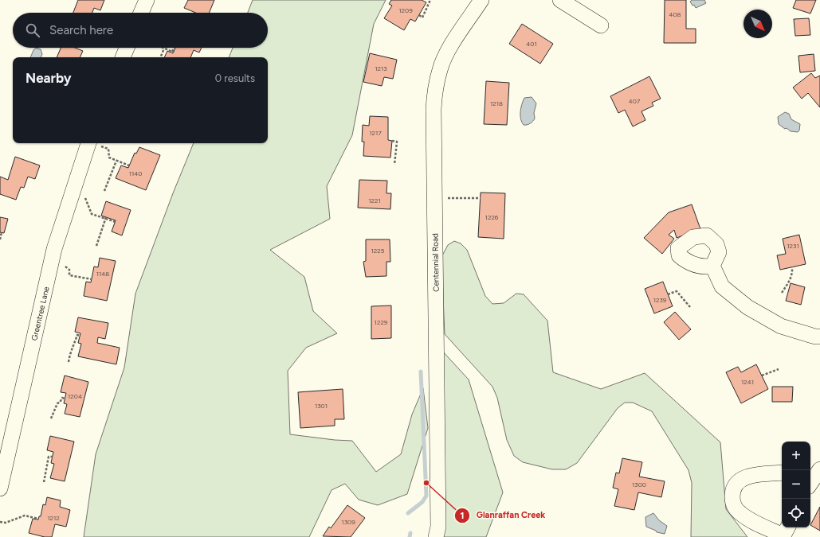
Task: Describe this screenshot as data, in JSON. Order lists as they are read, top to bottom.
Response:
{
  "streets": {
    "street": ["Centennial Road", "Greentree Lane"]
  },
  "places": ["Glanraffan Creek"],
  "house_numbers": [
    "1209",
    "408",
    "401",
    "1213",
    "407",
    "1218",
    "1217",
    "1140",
    "1221",
    "1226",
    "1231",
    "1225",
    "1148",
    "1239",
    "1229",
    "1241",
    "1204",
    "1301",
    "1300",
    "1212",
    "1309"
  ],
  "north": "bottom right",
  "page": {
    "search": "Search here",
    "heading": ["Nearby", "0 results"],
    "map_buttons": ["+", "−"]
  }
}
